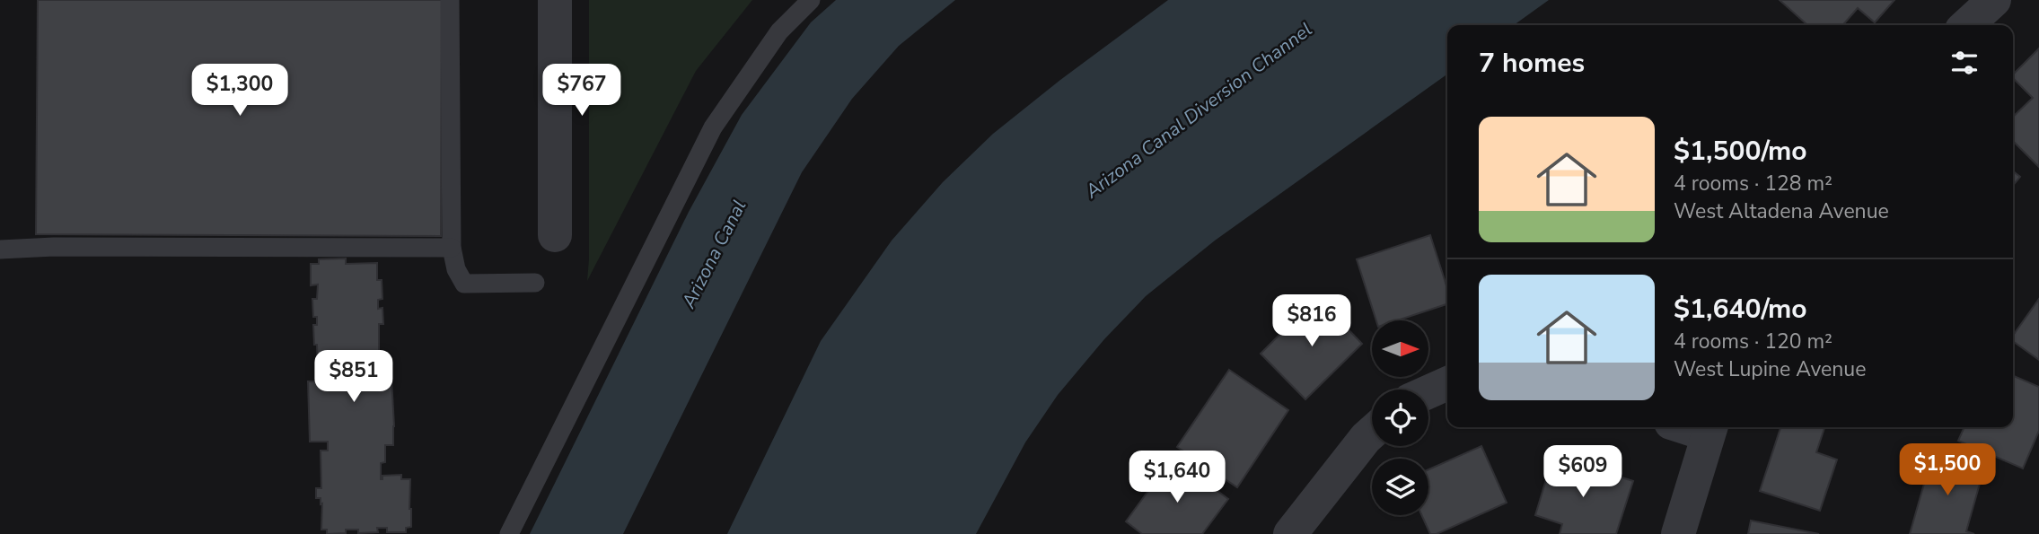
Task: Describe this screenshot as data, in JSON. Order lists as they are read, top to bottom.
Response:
{
  "water": ["Arizona Canal Diversion Channel", "Arizona Canal"],
  "north": "right",
  "page": {
    "heading": "7 homes",
    "price": [
      "$1,300",
      "$767",
      "$816",
      "$851",
      "$1,500",
      "$609",
      "$1,640"
    ],
    "list": [
      {
        "name": "$1,500/mo",
        "note": "4 rooms · 128 m² · West Altadena Avenue"
      },
      {
        "name": "$1,640/mo",
        "note": "4 rooms · 120 m² · West Lupine Avenue"
      }
    ]
  }
}
